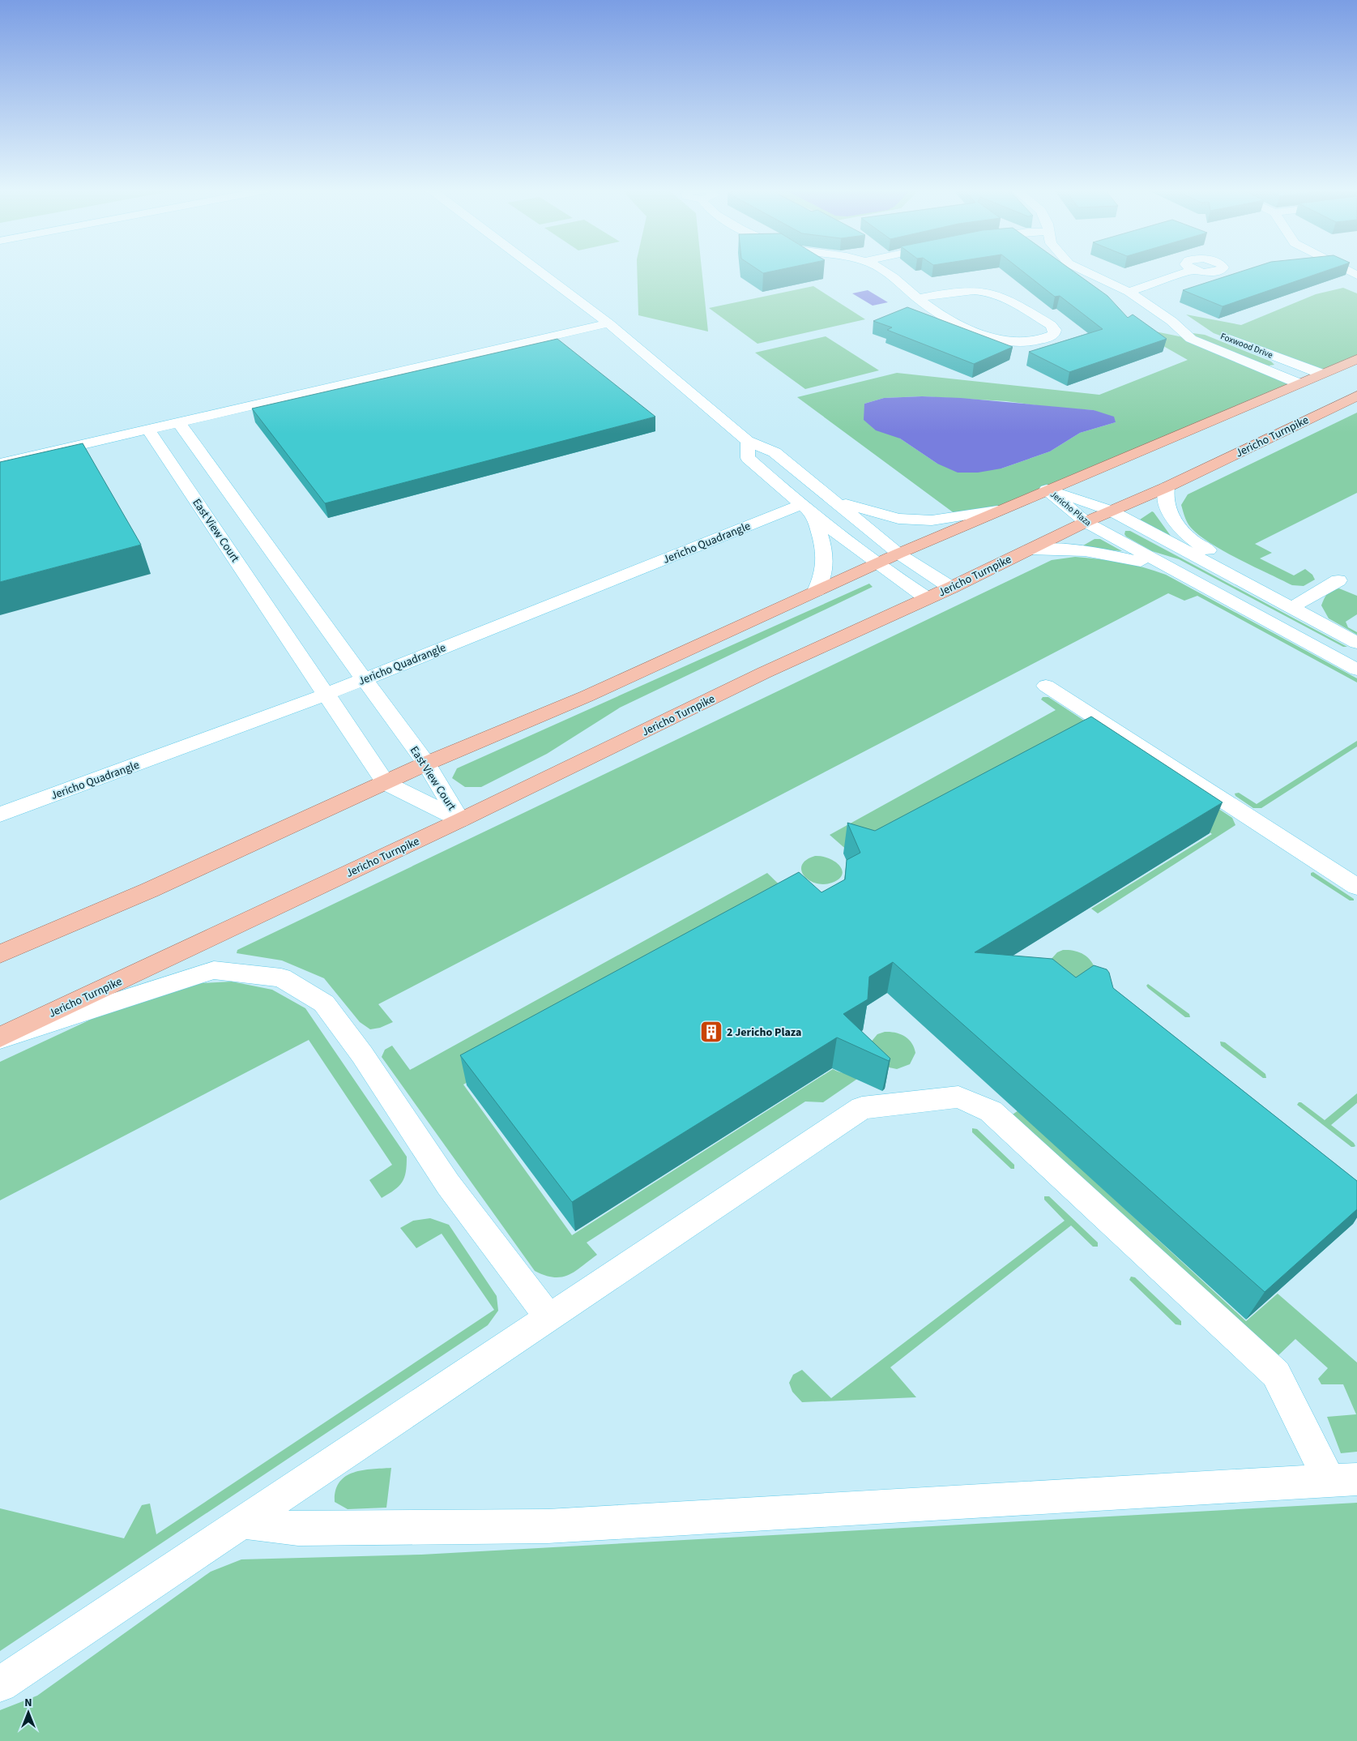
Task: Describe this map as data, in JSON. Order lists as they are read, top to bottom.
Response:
{
  "streets": {
    "main road": ["Jericho Turnpike"],
    "street": [
      "Foxwood Drive",
      "Jericho Plaza",
      "East View Court",
      "Jericho Quadrangle"
    ]
  },
  "crossings": [
    ["Jericho Turnpike", "Jericho Plaza"],
    ["Jericho Turnpike", "East View Court"],
    ["East View Court", "Jericho Quadrangle"]
  ],
  "places": {
    "building": ["2 Jericho Plaza"]
  },
  "north": "top"
}
